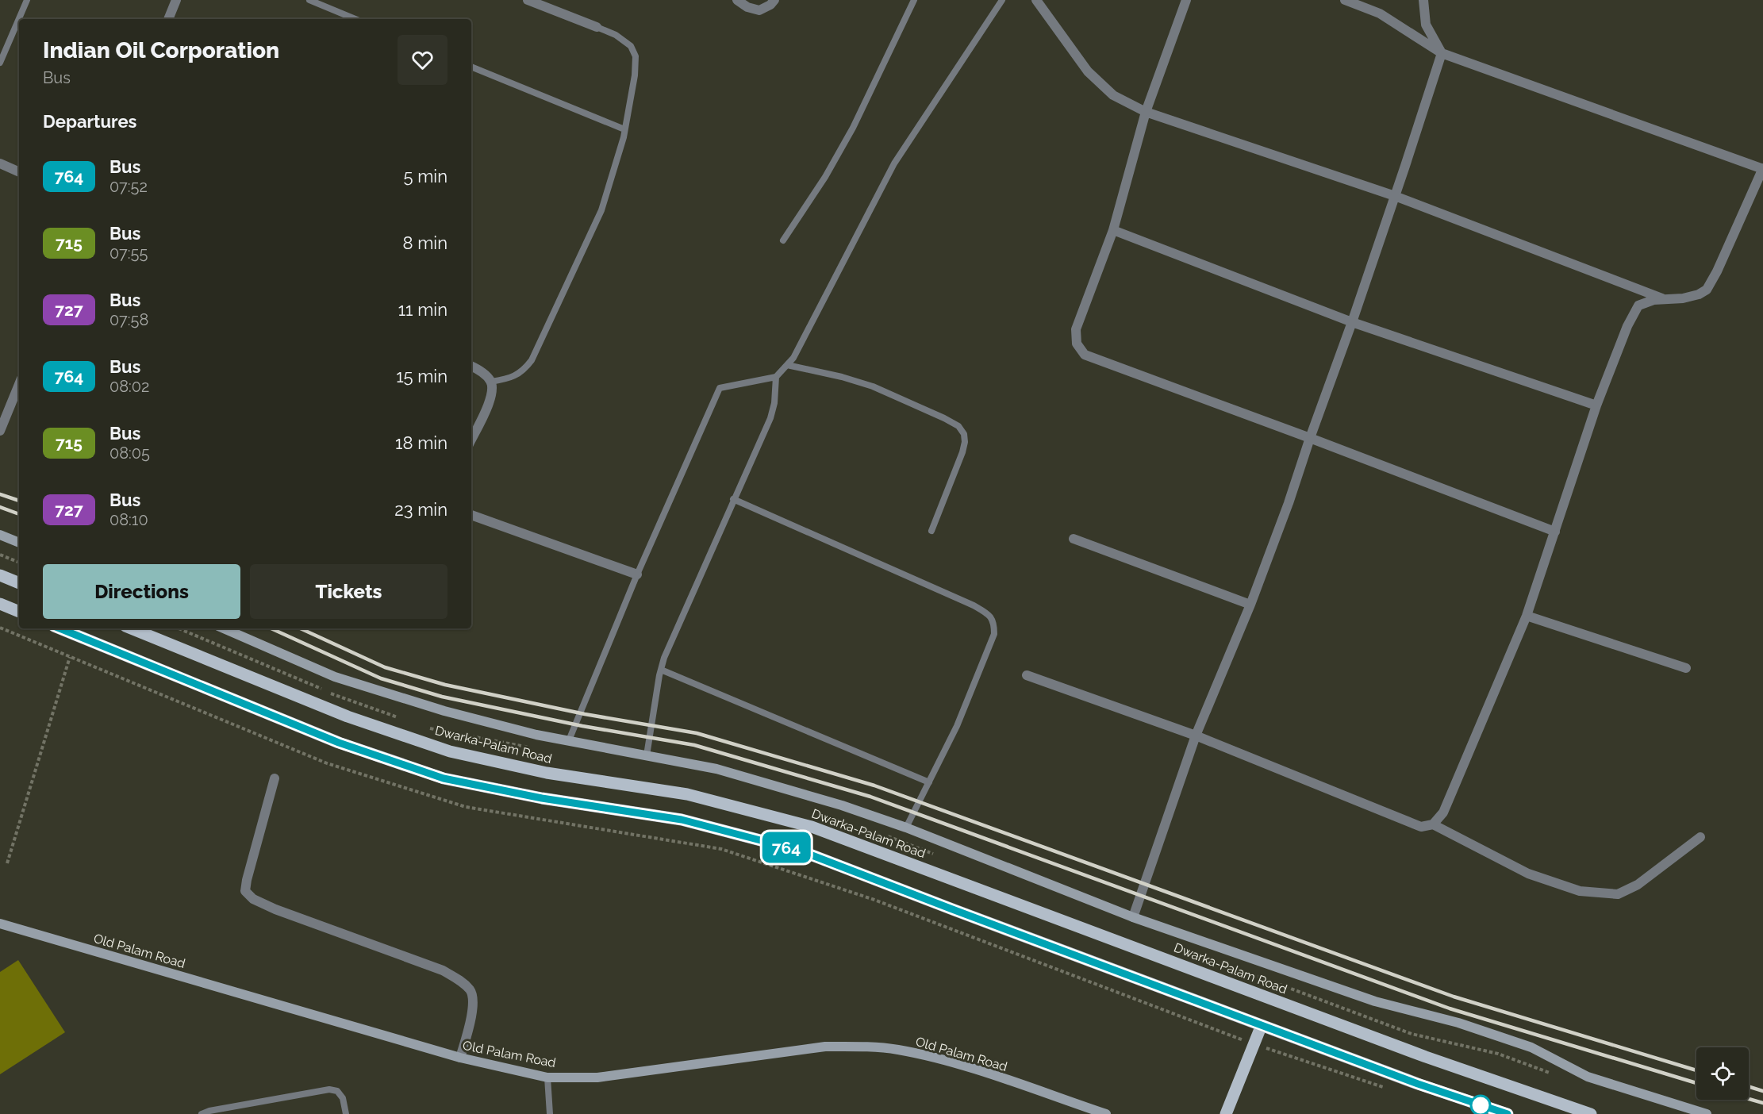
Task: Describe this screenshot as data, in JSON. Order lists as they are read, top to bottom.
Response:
{
  "streets": {
    "main road": ["Dwarka-Palam Road"],
    "street": ["Old Palam Road"]
  },
  "lines": ["bus line 764"],
  "page": {
    "on_map": "764",
    "heading": [
      ["Indian Oil Corporation", "Bus"],
      "Departures"
    ],
    "list": [
      {
        "mark": "764",
        "name": "Bus",
        "note": "07:52",
        "value": "5 min"
      },
      {
        "mark": "715",
        "name": "Bus",
        "note": "07:55",
        "value": "8 min"
      },
      {
        "mark": "727",
        "name": "Bus",
        "note": "07:58",
        "value": "11 min"
      },
      {
        "mark": "764",
        "name": "Bus",
        "note": "08:02",
        "value": "15 min"
      },
      {
        "mark": "715",
        "name": "Bus",
        "note": "08:05",
        "value": "18 min"
      },
      {
        "mark": "727",
        "name": "Bus",
        "note": "08:10",
        "value": "23 min"
      }
    ],
    "buttons": ["Directions", "Tickets"]
  }
}
